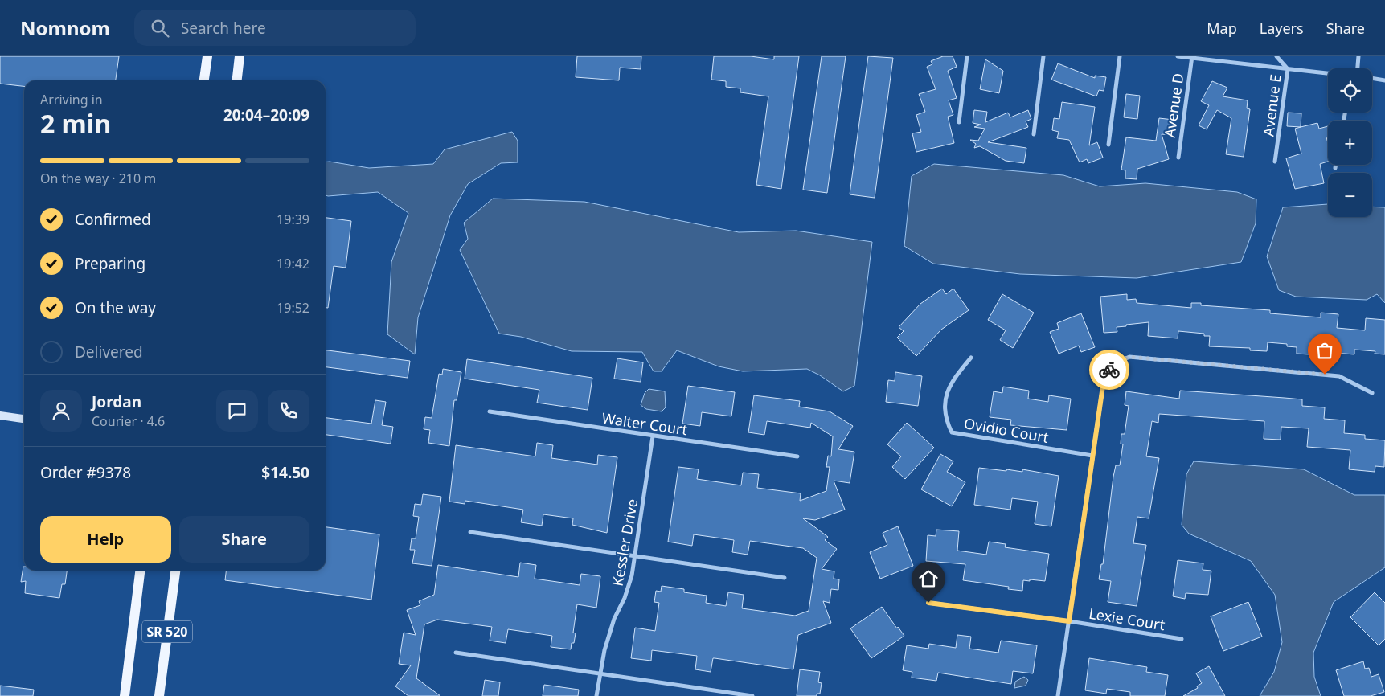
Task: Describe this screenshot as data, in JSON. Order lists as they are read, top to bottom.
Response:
{
  "streets": {
    "main road": ["SR 520"],
    "street": [
      "Avenue D",
      "Avenue E",
      "Walter Court",
      "Ovidio Court",
      "Kessler Drive",
      "Lexie Court"
    ]
  },
  "crossings": [
    ["Walter Court", "Kessler Drive"]
  ],
  "page": {
    "header": "Nomnom",
    "search": "Search here",
    "nav": ["Map", "Layers", "Share"],
    "map_buttons": ["+", "−"],
    "heading": ["2 min", "Arriving in", "20:04–20:09"],
    "panel": [
      "Jordan",
      "Courier · 4.6",
      "Order #9378",
      "$14.50"
    ],
    "bar": "On the way · 210 m",
    "list": [
      ["Confirmed", "19:39"],
      ["Preparing", "19:42"],
      ["On the way", "19:52"],
      "Delivered"
    ],
    "buttons": ["Help", "Share"]
  }
}
